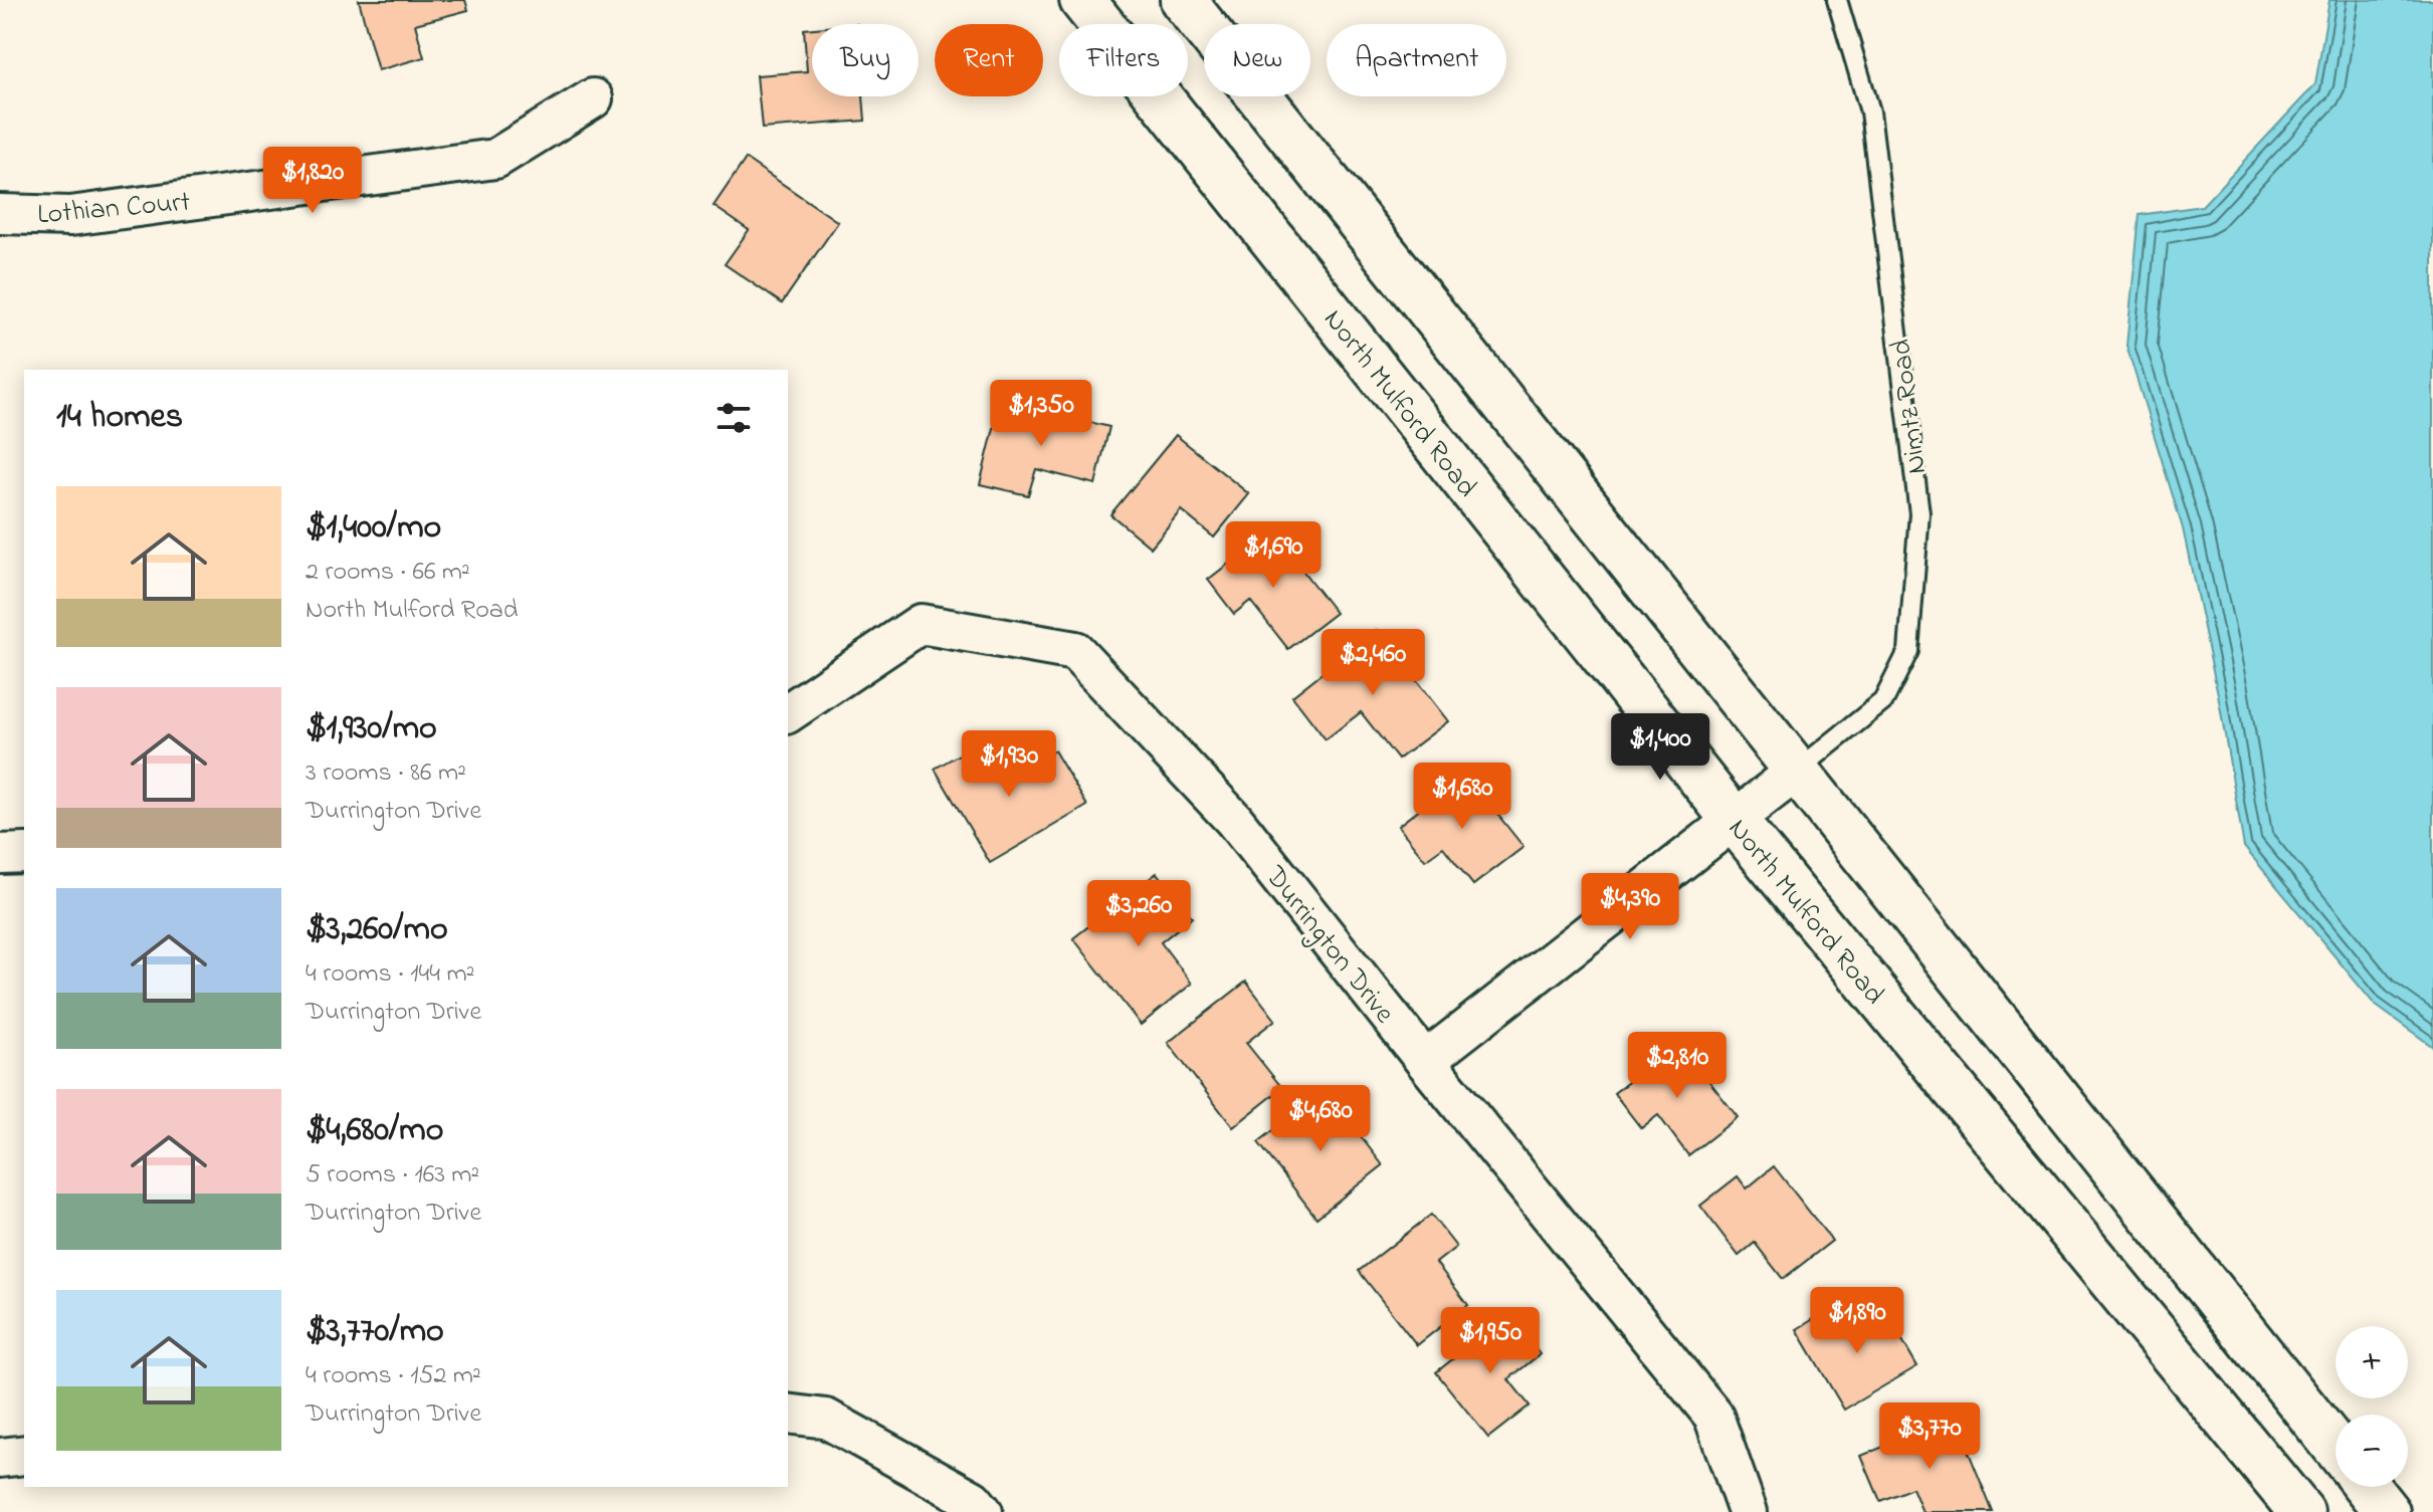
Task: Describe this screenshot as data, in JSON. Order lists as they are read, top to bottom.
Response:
{
  "streets": {
    "street": ["Lothian Court", "North Mulford Road", "Durrington Drive"],
    "lane": ["Nimtz Road"]
  },
  "page": {
    "chip": [
      "Buy",
      "Rent",
      "Filters",
      "New",
      "Apartment"
    ],
    "price": [
      "$1,820",
      "$1,350",
      "$1,690",
      "$2,460",
      "$1,400",
      "$1,930",
      "$1,680",
      "$4,390",
      "$3,260",
      "$2,810",
      "$4,680",
      "$1,890",
      "$1,950",
      "$3,770"
    ],
    "heading": "14 homes",
    "list": [
      {
        "name": "$1,400/mo",
        "note": "2 rooms · 66 m² · North Mulford Road"
      },
      {
        "name": "$1,930/mo",
        "note": "3 rooms · 86 m² · Durrington Drive"
      },
      {
        "name": "$3,260/mo",
        "note": "4 rooms · 144 m² · Durrington Drive"
      },
      {
        "name": "$4,680/mo",
        "note": "5 rooms · 163 m² · Durrington Drive"
      },
      {
        "name": "$3,770/mo",
        "note": "4 rooms · 152 m² · Durrington Drive"
      }
    ],
    "map_buttons": ["+", "−"]
  }
}
